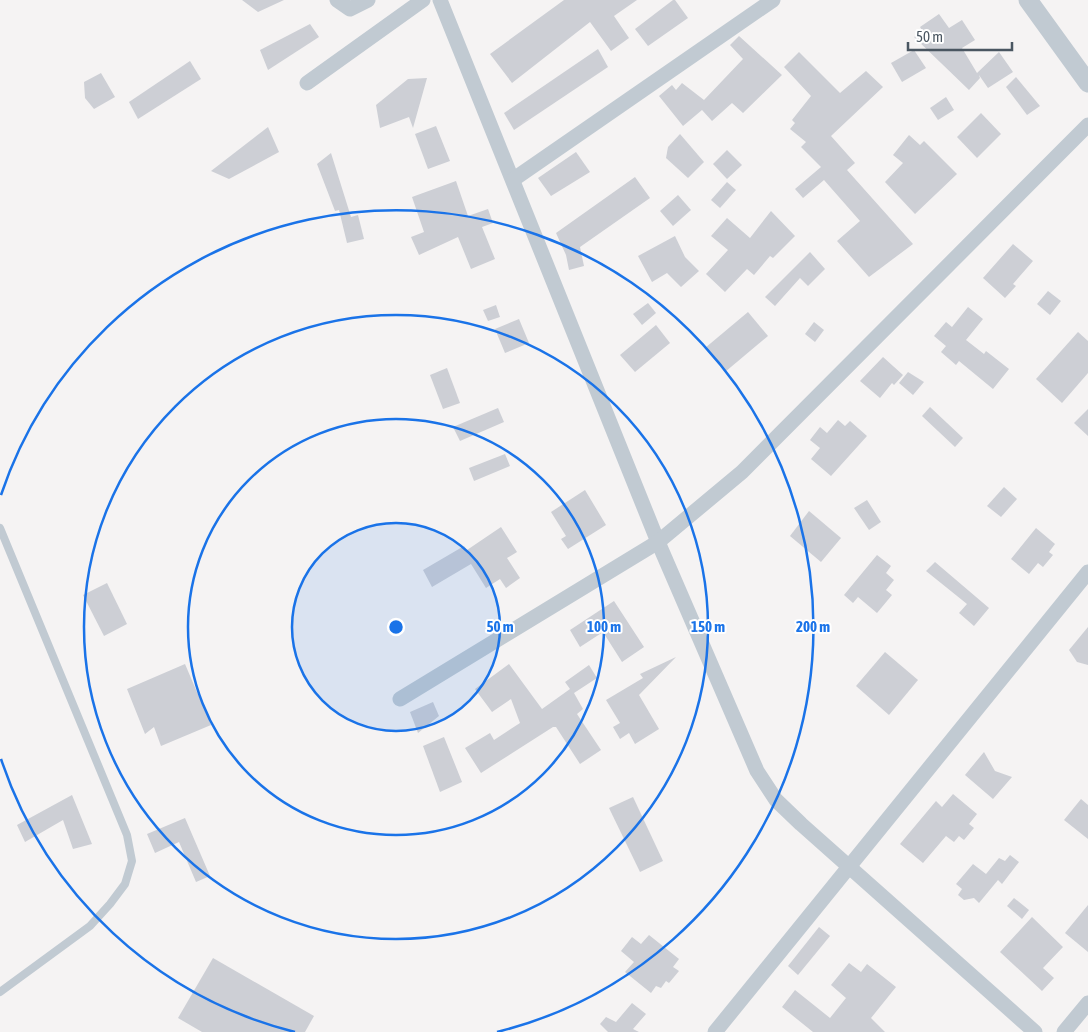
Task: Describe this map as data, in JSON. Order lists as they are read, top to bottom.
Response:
{
  "scale_bar": "50 m",
  "rings": [
    "50 m",
    "100 m",
    "150 m",
    "200 m"
  ]
}
